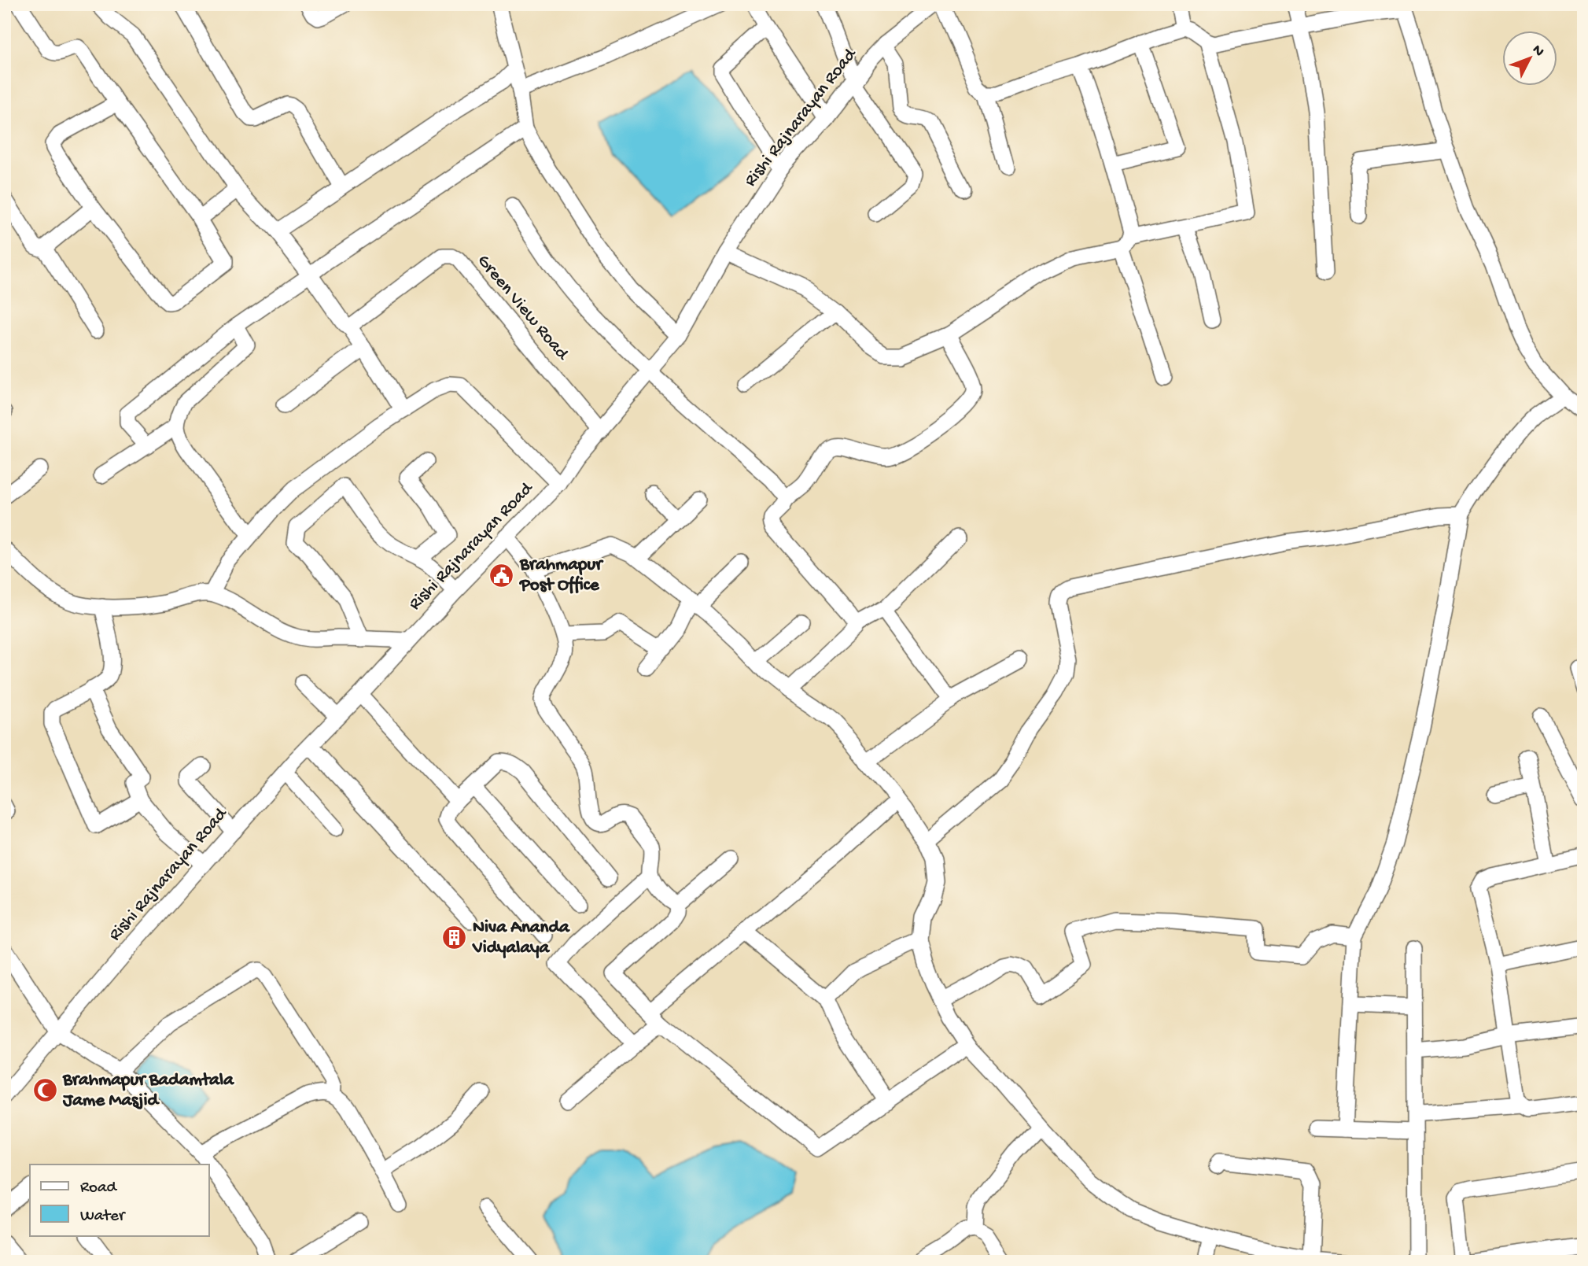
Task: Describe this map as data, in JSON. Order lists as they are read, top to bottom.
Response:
{
  "streets": {
    "street": ["Rishi Rajnarayan Road", "Green View Road"]
  },
  "crossings": [
    ["Rishi Rajnarayan Road", "Green View Road"]
  ],
  "places": {
    "public building": ["Brahmapur Post Office"],
    "building": ["Niva Ananda Vidyalaya"],
    "mosque": ["Brahmapur Badamtala Jame Masjid"]
  },
  "legend": ["Road", "Water"],
  "north": "top right"
}
